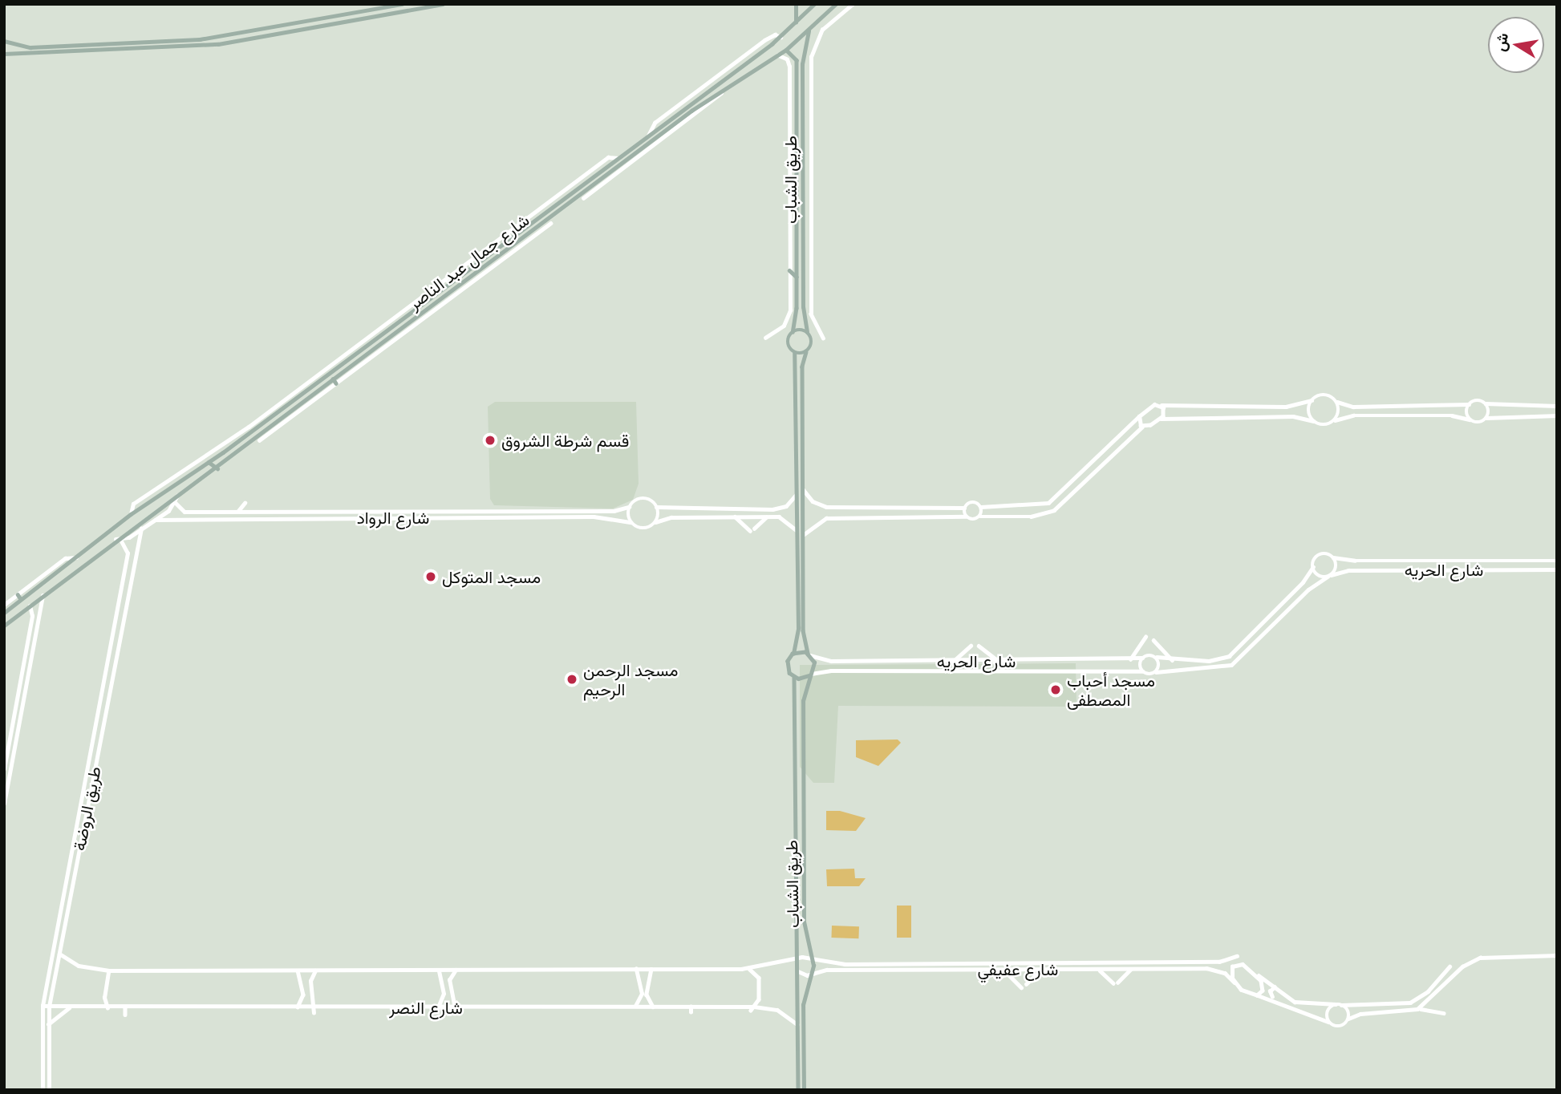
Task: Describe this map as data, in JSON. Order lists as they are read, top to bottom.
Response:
{
  "streets": {
    "main road": ["طريق الشباب", "شارع جمال عبد الناصر"],
    "street": [
      "شارع الرواد",
      "شارع الحريه",
      "طريق الروضة",
      "شارع عفيفي",
      "شارع النصر"
    ]
  },
  "crossings": [
    ["طريق الشباب", "شارع جمال عبد الناصر"],
    ["طريق الشباب", "شارع الحريه"],
    ["طريق الشباب", "شارع عفيفي"],
    ["طريق الشباب", "شارع النصر"],
    ["طريق الروضة", "شارع النصر"]
  ],
  "places": [
    "قسم شرطة الشروق",
    "مسجد المتوكل",
    "مسجد الرحمن الرحيم",
    "مسجد أحباب المصطفى"
  ],
  "north": "left"
}
